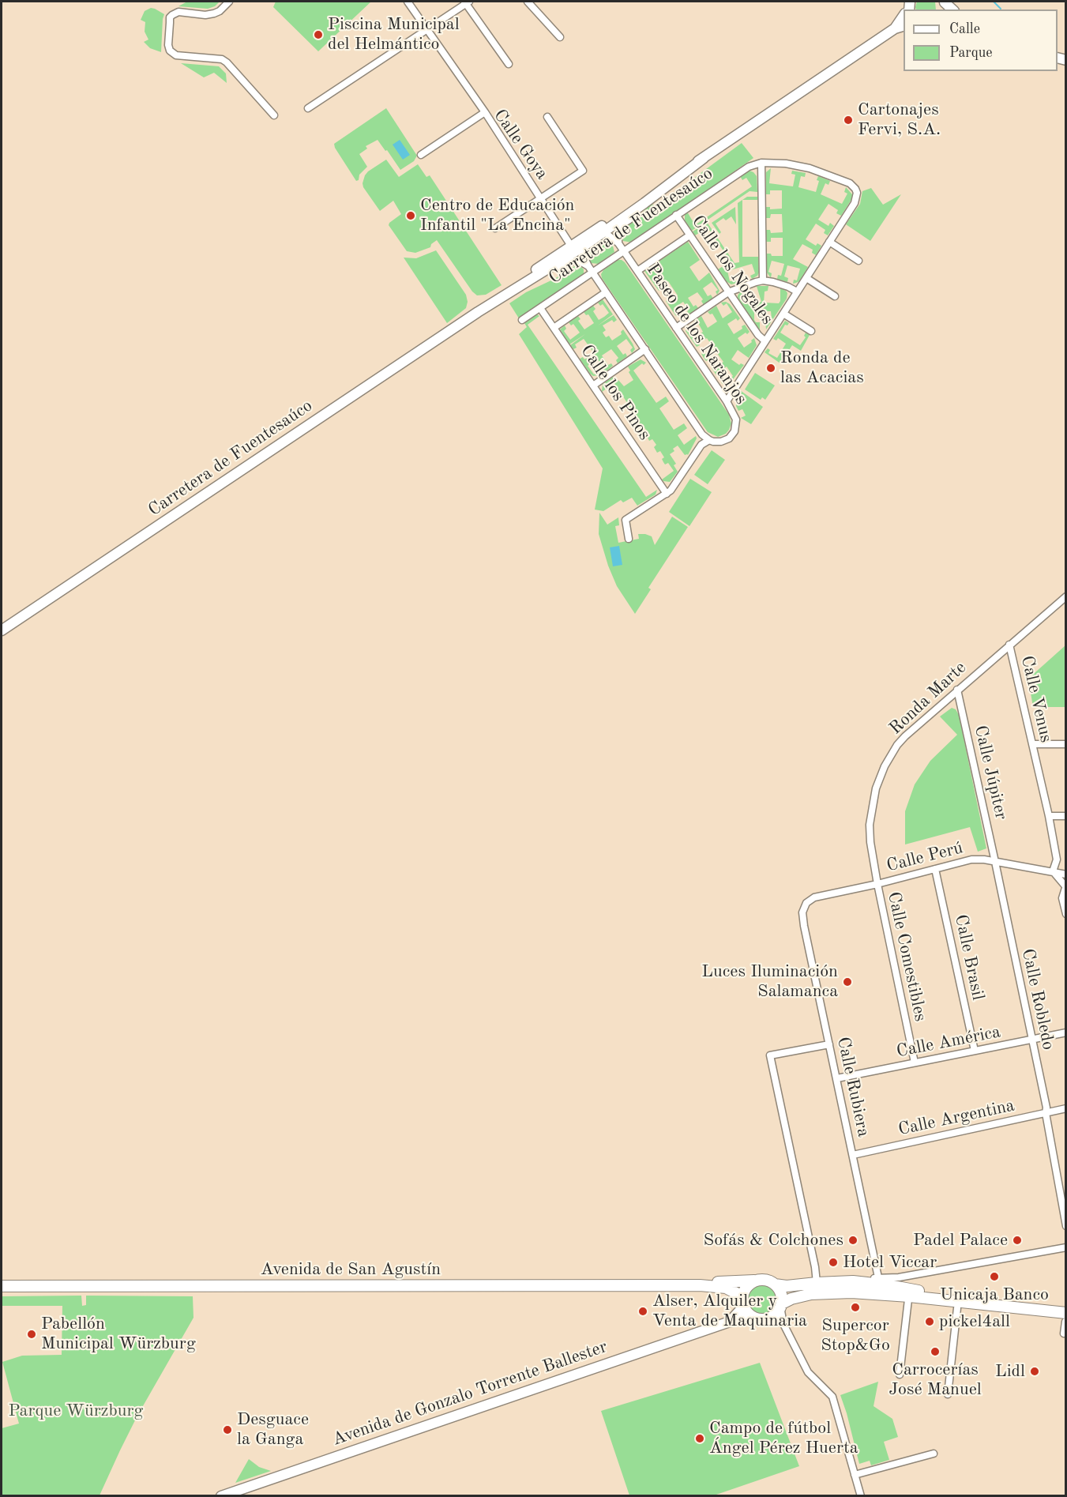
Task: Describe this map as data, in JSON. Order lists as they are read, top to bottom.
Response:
{
  "streets": {
    "highway": ["Avenida de San Agustín"],
    "main road": ["Carretera de Fuentesaúco", "Avenida de Gonzalo Torrente Ballester"],
    "street": [
      "Calle Goya",
      "Calle los Nogales",
      "Paseo de los Naranjos",
      "Calle los Pinos",
      "Ronda Marte",
      "Calle Venus",
      "Calle Júpiter",
      "Calle Perú",
      "Calle Comestibles",
      "Calle Brasil",
      "Calle Robledo",
      "Calle América",
      "Calle Rubiera",
      "Calle Argentina"
    ]
  },
  "crossings": [
    ["Calle Goya", "Carretera de Fuentesaúco"],
    ["Carretera de Fuentesaúco", "Calle los Nogales"],
    ["Carretera de Fuentesaúco", "Paseo de los Naranjos"],
    ["Carretera de Fuentesaúco", "Calle los Pinos"],
    ["Ronda Marte", "Calle Venus"],
    ["Ronda Marte", "Calle Júpiter"],
    ["Ronda Marte", "Calle Perú"],
    ["Ronda Marte", "Calle Comestibles"],
    ["Calle Venus", "Calle Perú"],
    ["Calle Júpiter", "Calle Perú"],
    ["Calle Júpiter", "Calle Robledo"],
    ["Calle Perú", "Calle Comestibles"],
    ["Calle Perú", "Calle Brasil"],
    ["Calle Perú", "Calle Robledo"],
    ["Calle Perú", "Calle Rubiera"],
    ["Calle Comestibles", "Calle América"],
    ["Calle Brasil", "Calle América"],
    ["Calle Robledo", "Calle América"],
    ["Calle Robledo", "Calle Argentina"],
    ["Calle América", "Calle Rubiera"],
    ["Calle Rubiera", "Calle Argentina"],
    ["Avenida de San Agustín", "Avenida de Gonzalo Torrente Ballester"]
  ],
  "parks": ["Parque Würzburg"],
  "places": [
    "Piscina Municipal del Helmántico",
    "Cartonajes Fervi, S.A.",
    "Centro de Educación Infantil \"La Encina\"",
    "Ronda de las Acacias",
    "Luces Iluminación Salamanca",
    "Sofás & Colchones",
    "Padel Palace",
    "Hotel Viccar",
    "Unicaja Banco",
    "Supercor Stop&Go",
    "Alser, Alquiler y Venta de Maquinaria",
    "pickel4all",
    "Pabellón Municipal Würzburg",
    "Carrocerías José Manuel",
    "Lidl",
    "Desguace la Ganga",
    "Campo de fútbol Ángel Pérez Huerta"
  ],
  "legend": ["Calle", "Parque"]
}
